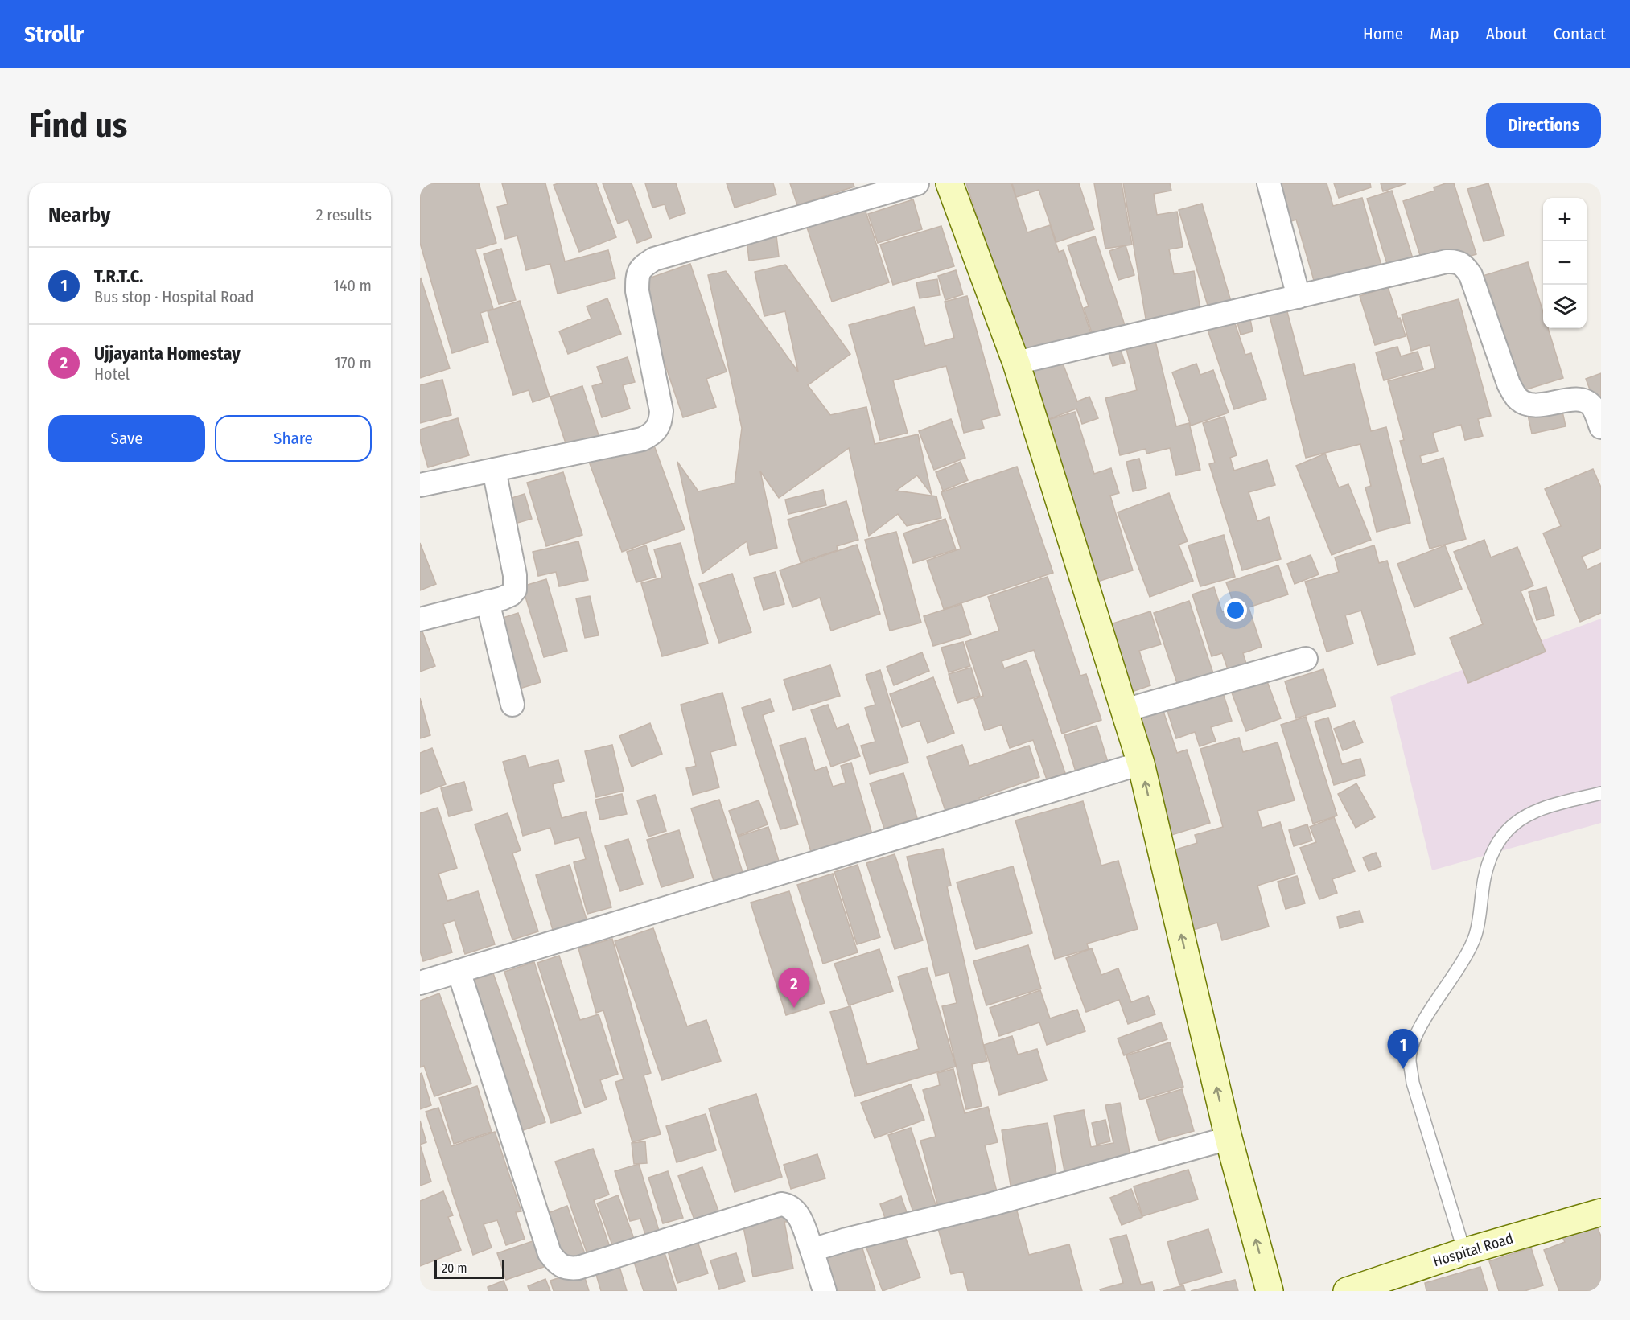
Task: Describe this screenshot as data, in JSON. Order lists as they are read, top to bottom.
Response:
{
  "streets": {
    "street": ["Hospital Road"]
  },
  "scale_bar": "20 m",
  "page": {
    "header": "Strollr",
    "nav": [
      "Home",
      "Map",
      "About",
      "Contact"
    ],
    "buttons": [
      "Directions",
      ["Save", "Share"]
    ],
    "title": "Find us",
    "heading": ["Nearby", "2 results"],
    "map_buttons": ["+", "−"],
    "list": [
      {
        "mark": "1",
        "name": "T.R.T.C.",
        "note": "Bus stop · Hospital Road",
        "value": "140 m"
      },
      {
        "mark": "2",
        "name": "Ujjayanta Homestay",
        "note": "Hotel",
        "value": "170 m"
      }
    ],
    "pins": ["2", "1"],
    "scale": "20 m"
  }
}
